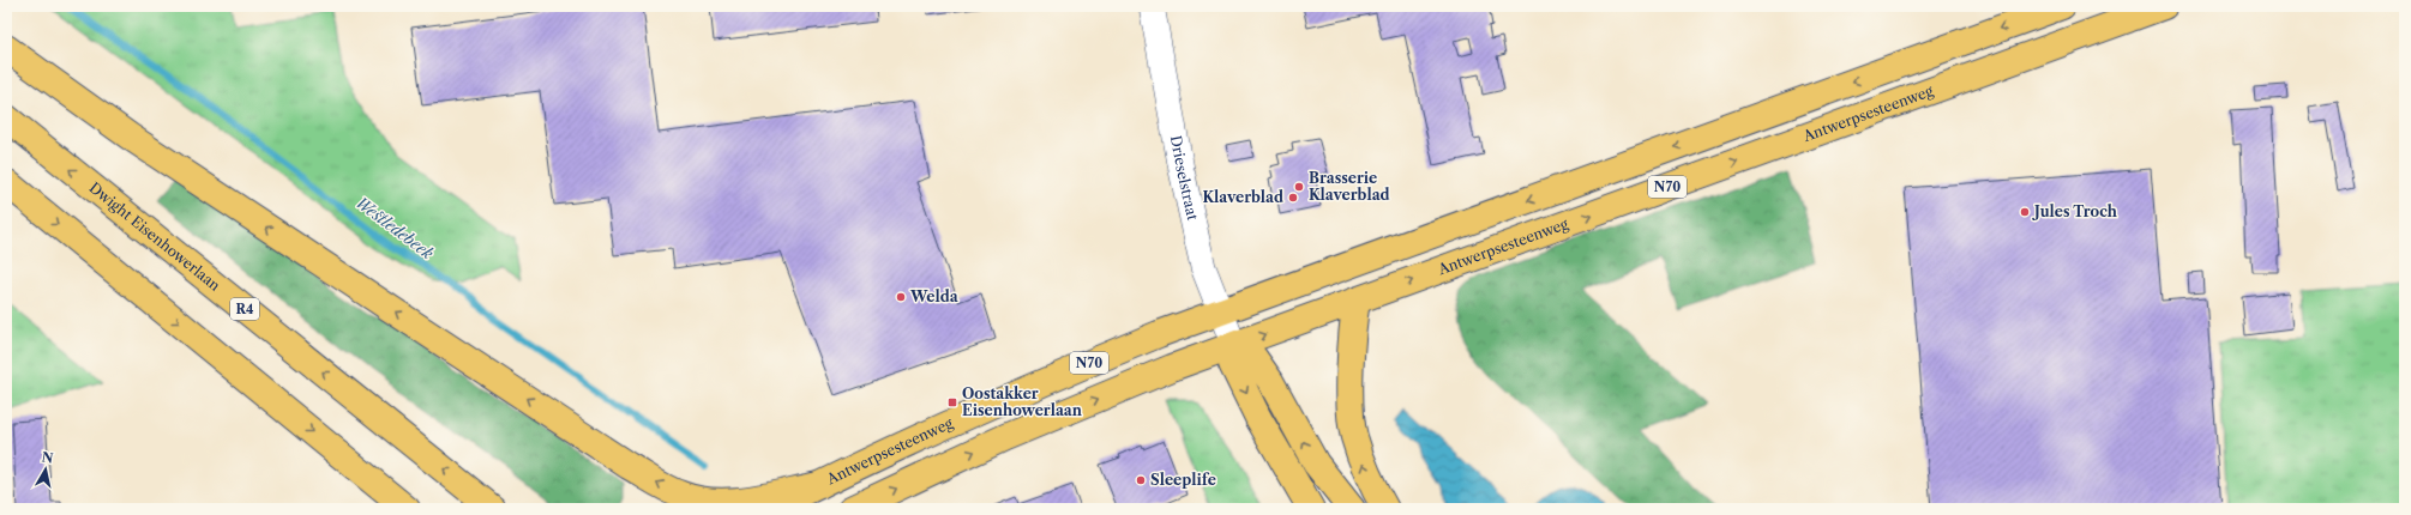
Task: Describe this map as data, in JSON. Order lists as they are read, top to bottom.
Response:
{
  "streets": {
    "main road": [
      "Antwerpsesteenweg",
      "N70",
      "Dwight Eisenhowerlaan",
      "R4"
    ],
    "street": ["Drieselstraat"]
  },
  "crossings": [
    ["Antwerpsesteenweg", "Drieselstraat"]
  ],
  "water": ["Westledebeek"],
  "places": {
    "other": [
      "Brasserie Klaverblad",
      "Klaverblad",
      "Jules Troch",
      "Welda",
      "Sleeplife"
    ],
    "transit": ["Oostakker Eisenhowerlaan"]
  },
  "north": "top"
}
